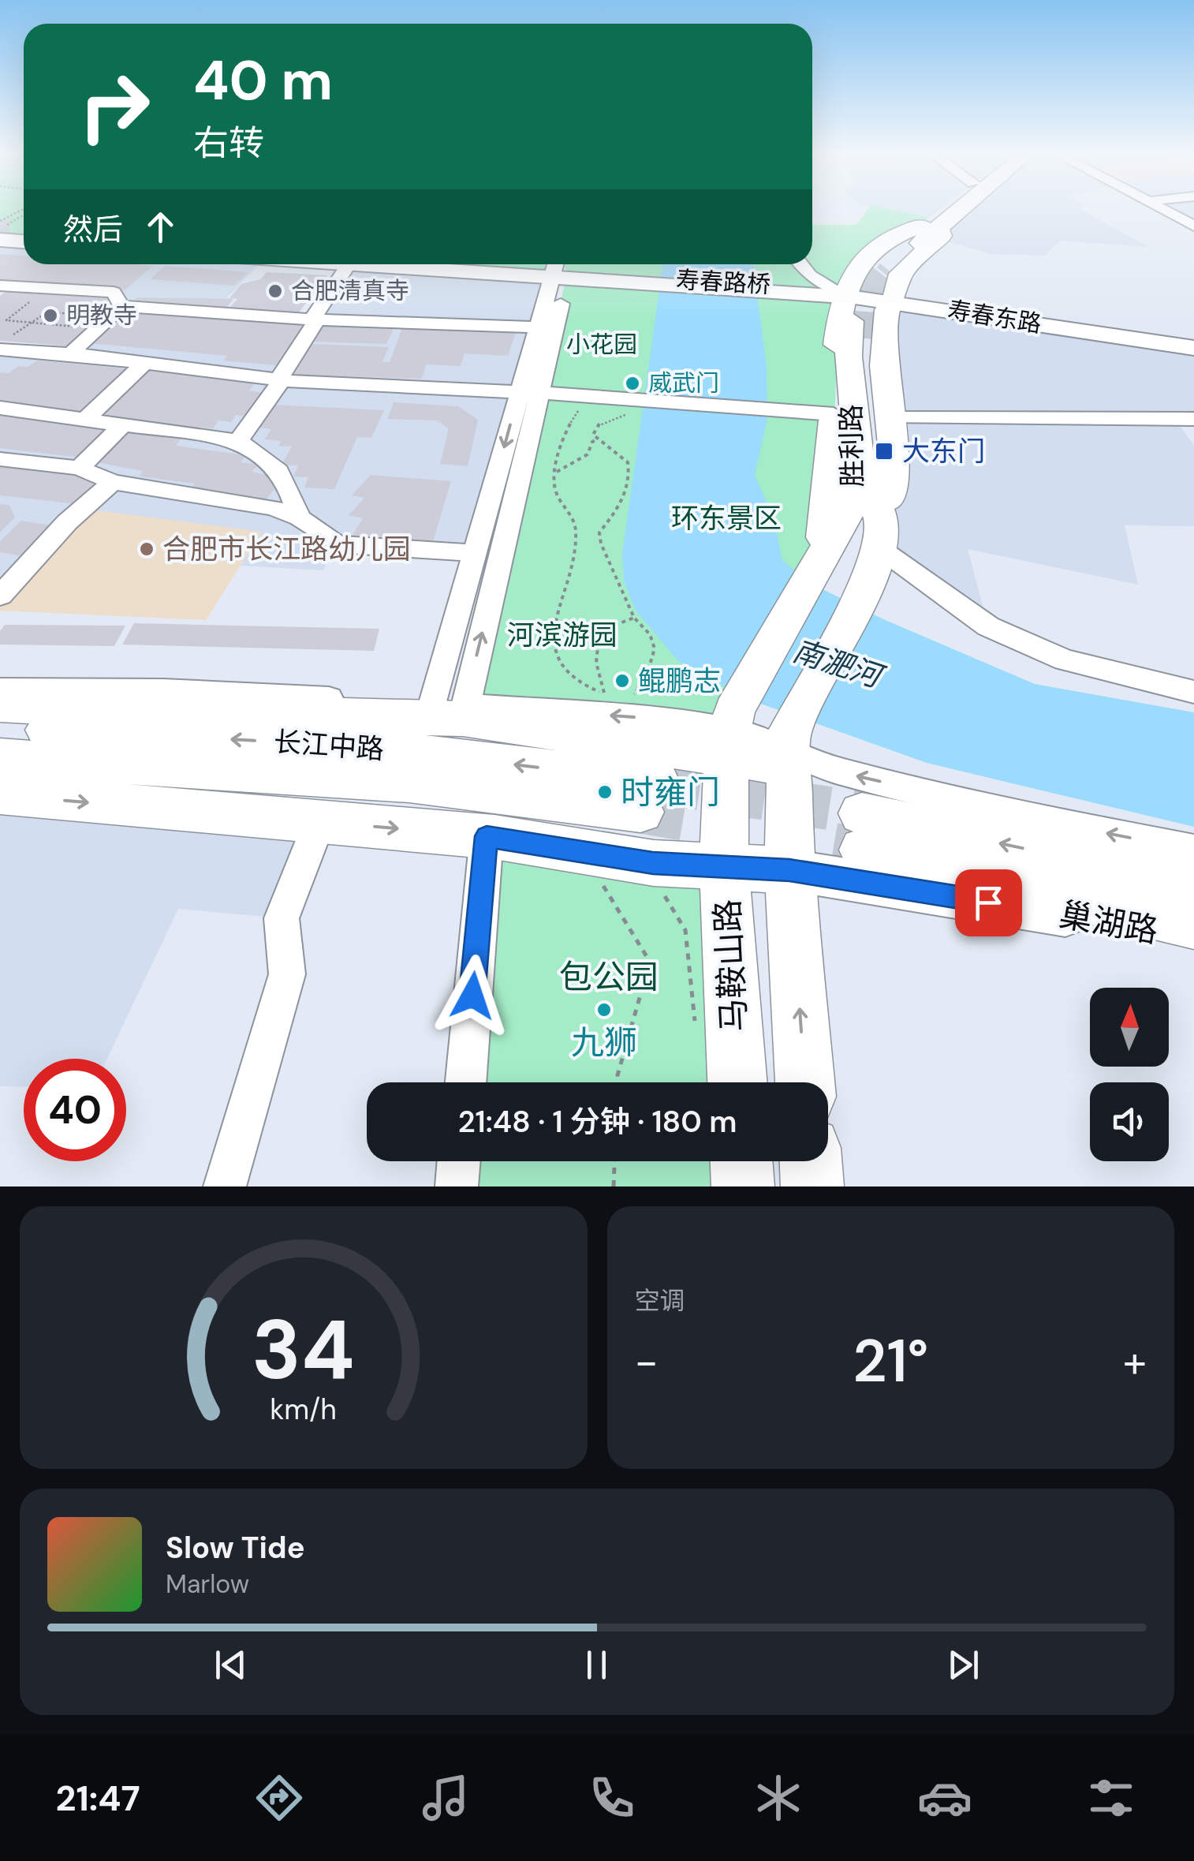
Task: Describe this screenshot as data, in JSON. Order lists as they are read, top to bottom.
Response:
{
  "streets": {
    "highway": ["胜利路", "长江中路", "马鞍山路"],
    "main road": ["寿春路桥", "寿春东路", "巢湖路"]
  },
  "crossings": [
    ["寿春路桥", "寿春东路"],
    ["寿春东路", "胜利路"],
    ["胜利路", "马鞍山路"]
  ],
  "water": ["南淝河"],
  "parks": [
    "小花园",
    "环东景区",
    "河滨游园",
    "包公园"
  ],
  "places": {
    "other": [
      "合肥清真寺",
      "明教寺",
      "威武门",
      "合肥市长江路幼儿园",
      "鲲鹏志",
      "时雍门",
      "九狮"
    ],
    "transit": ["大东门"]
  },
  "north": "top",
  "page": {
    "turn": ["40 m", "右转"],
    "then": "然后",
    "limit": "40",
    "trip": "21:48 · 1 分钟 · 180 m",
    "tile": "空调",
    "heat": ["−", "21°", "+"],
    "song": ["Slow Tide", "Marlow"],
    "tabs": "21:47",
    "gauge": ["34", "km/h"]
  }
}
